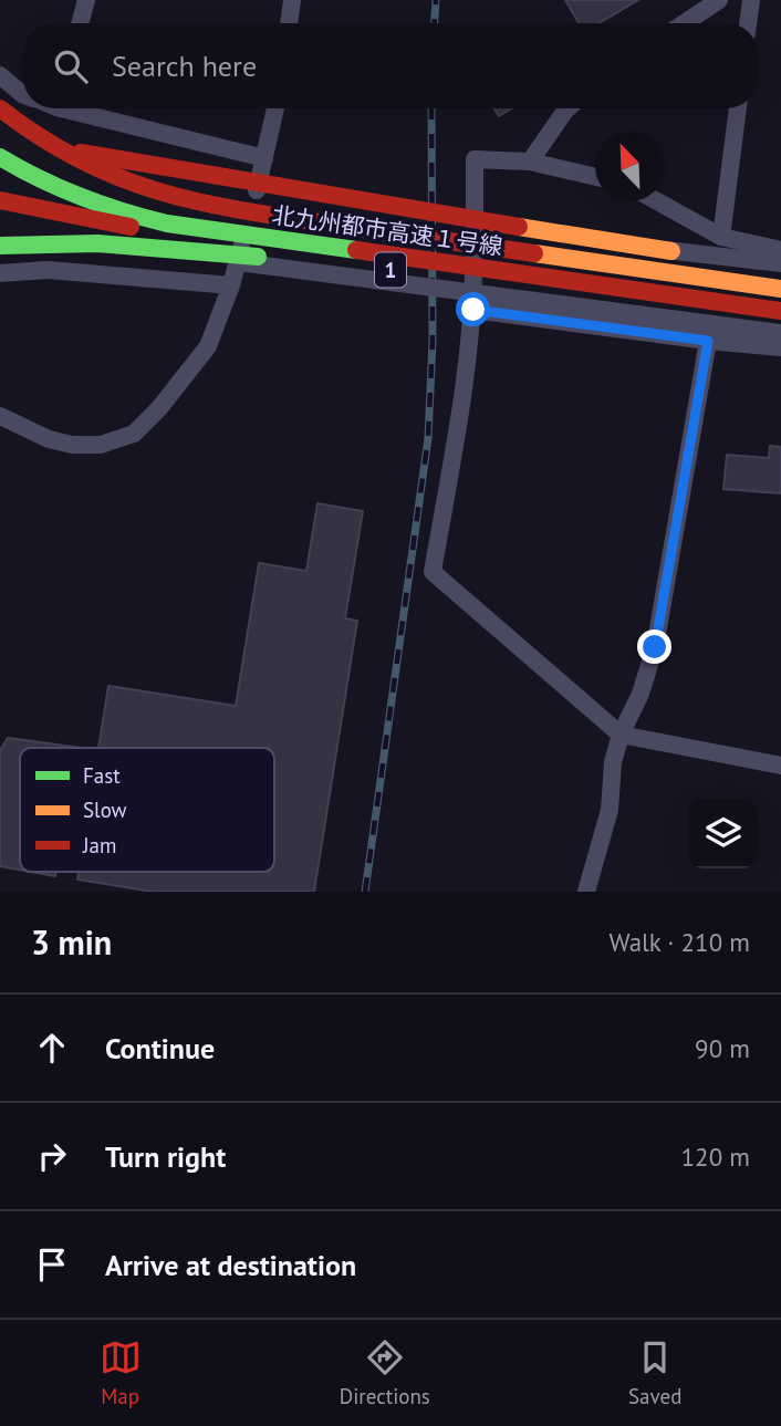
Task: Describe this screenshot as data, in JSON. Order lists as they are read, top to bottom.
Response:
{
  "streets": {
    "main road": ["北九州都市高速１号線", "1"]
  },
  "legend": ["Fast", "Slow", "Jam"],
  "north": "top left",
  "page": {
    "search": "Search here",
    "heading": ["3 min", "Walk · 210 m"],
    "list": [
      ["Continue", "90 m"],
      ["Turn right", "120 m"],
      "Arrive at destination"
    ],
    "nav": ["Map", "Directions", "Saved"]
  }
}
